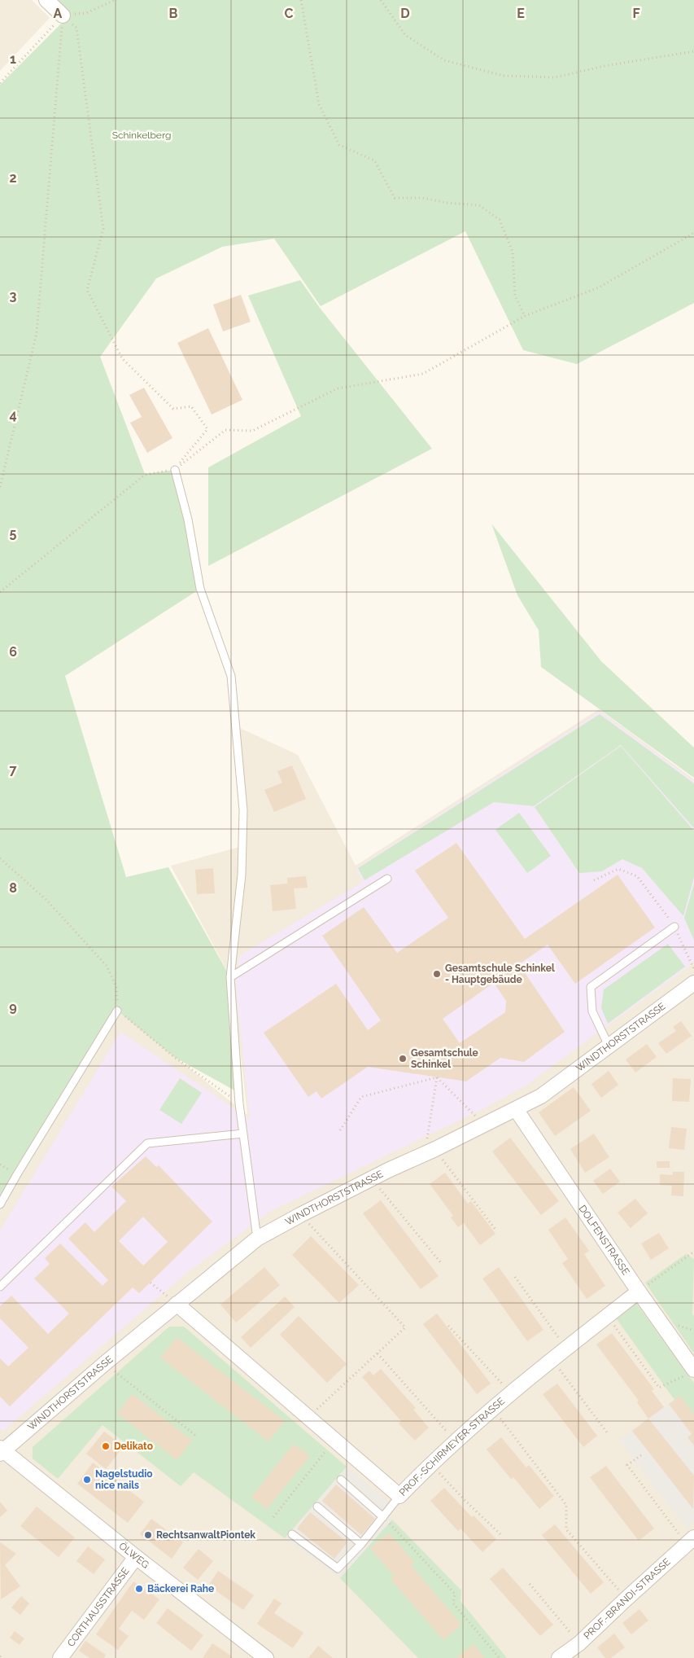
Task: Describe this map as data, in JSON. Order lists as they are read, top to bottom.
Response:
{
  "streets": {
    "street": [
      "WINDTHORSTSTRASSE",
      "DOLFENSTRASSE",
      "PROF.-SCHIRMEYER-STRASSE",
      "ÖLWEG",
      "PROF.-BRANDI-STRASSE",
      "CORTHAUSSTRASSE"
    ]
  },
  "crossings": [
    ["WINDTHORSTSTRASSE", "DOLFENSTRASSE"],
    ["WINDTHORSTSTRASSE", "PROF.-SCHIRMEYER-STRASSE"],
    ["WINDTHORSTSTRASSE", "ÖLWEG"],
    ["DOLFENSTRASSE", "PROF.-SCHIRMEYER-STRASSE"],
    ["ÖLWEG", "CORTHAUSSTRASSE"]
  ],
  "parks": ["Schinkelberg"],
  "places": [
    "Gesamtschule Schinkel - Hauptgebäude",
    "Gesamtschule Schinkel",
    "Delikato",
    "Nagelstudio nice nails",
    "RechtsanwaltPiontek",
    "Bäckerei Rahe"
  ],
  "grid": {
    "columns": [
      "A",
      "B",
      "C",
      "D",
      "E",
      "F"
    ],
    "rows": [
      "1",
      "2",
      "3",
      "4",
      "5",
      "6",
      "7",
      "8",
      "9"
    ]
  }
}
